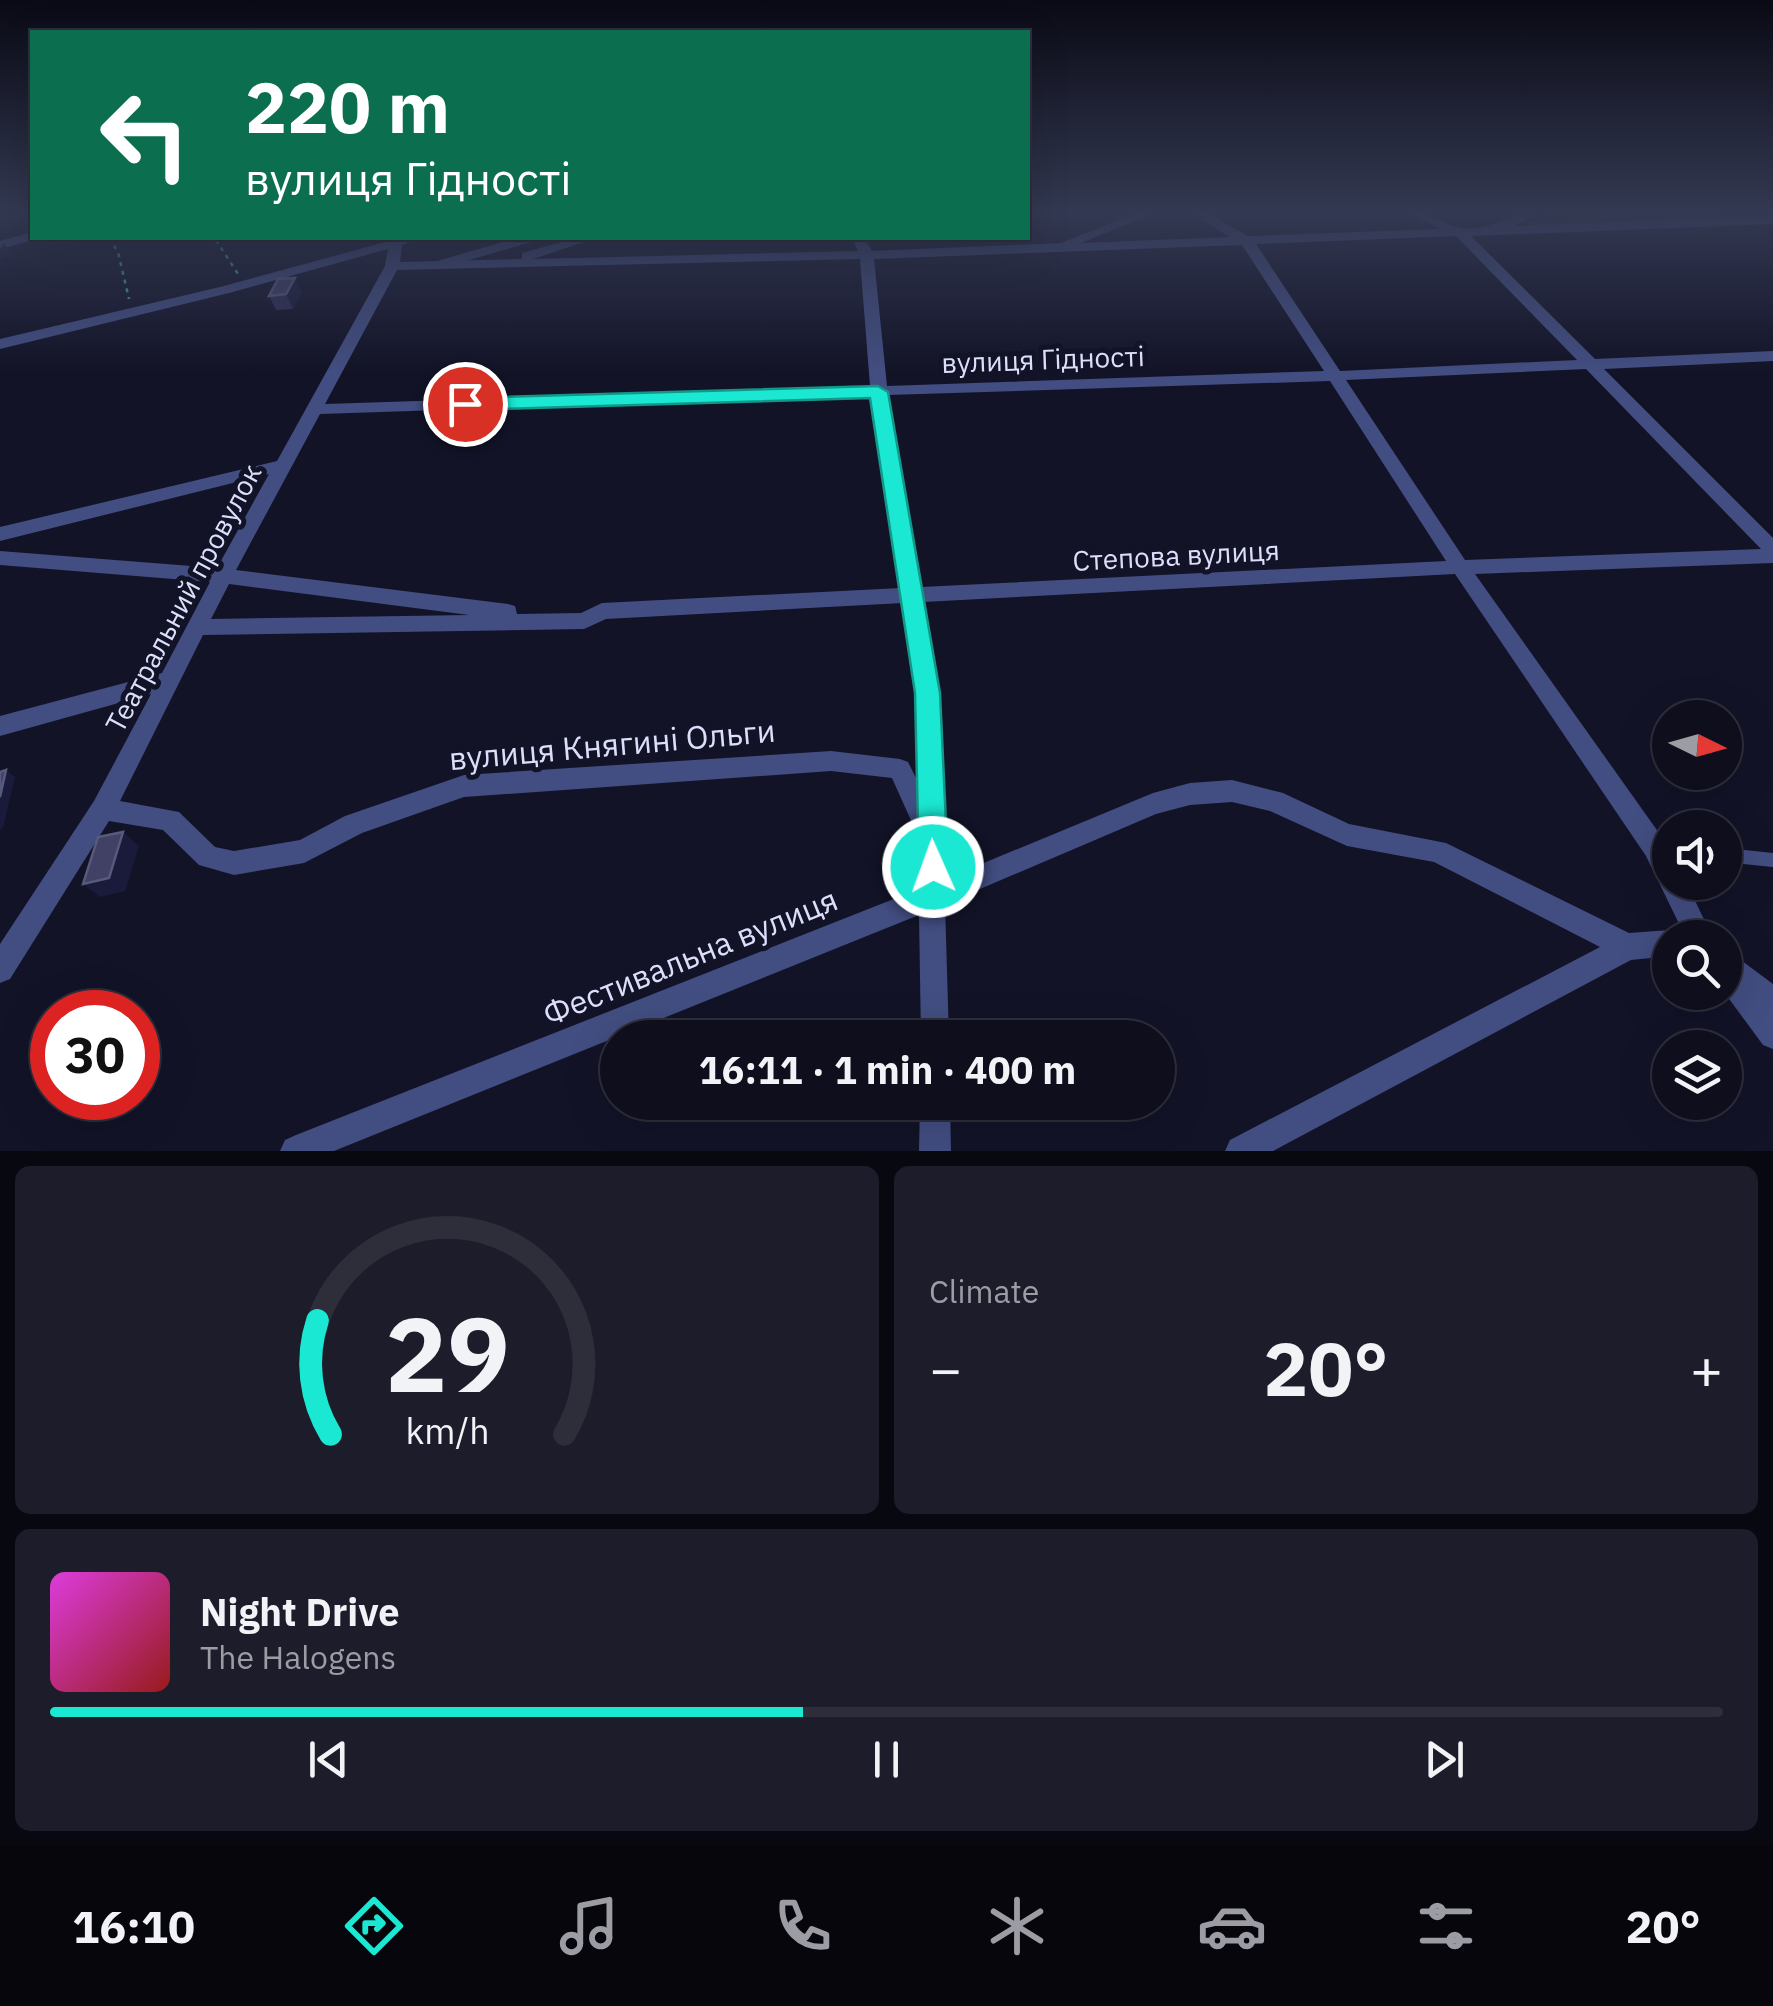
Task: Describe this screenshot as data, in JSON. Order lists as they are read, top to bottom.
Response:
{
  "streets": {
    "street": [
      "вулиця Гідності",
      "Степова вулиця",
      "Театральний провулок",
      "вулиця Княгині Ольги",
      "Фестивальна вулиця"
    ]
  },
  "crossings": [
    ["вулиця Гідності", "Театральний провулок"],
    ["Степова вулиця", "Театральний провулок"],
    ["Театральний провулок", "вулиця Княгині Ольги"]
  ],
  "north": "right",
  "page": {
    "turn": ["220 m", "вулиця Гідності"],
    "limit": "30",
    "trip": "16:11 · 1 min · 400 m",
    "tile": "Climate",
    "heat": ["−", "20°", "+"],
    "song": ["Night Drive", "The Halogens"],
    "tabs": ["16:10", "20°"],
    "gauge": ["29", "km/h"]
  }
}
